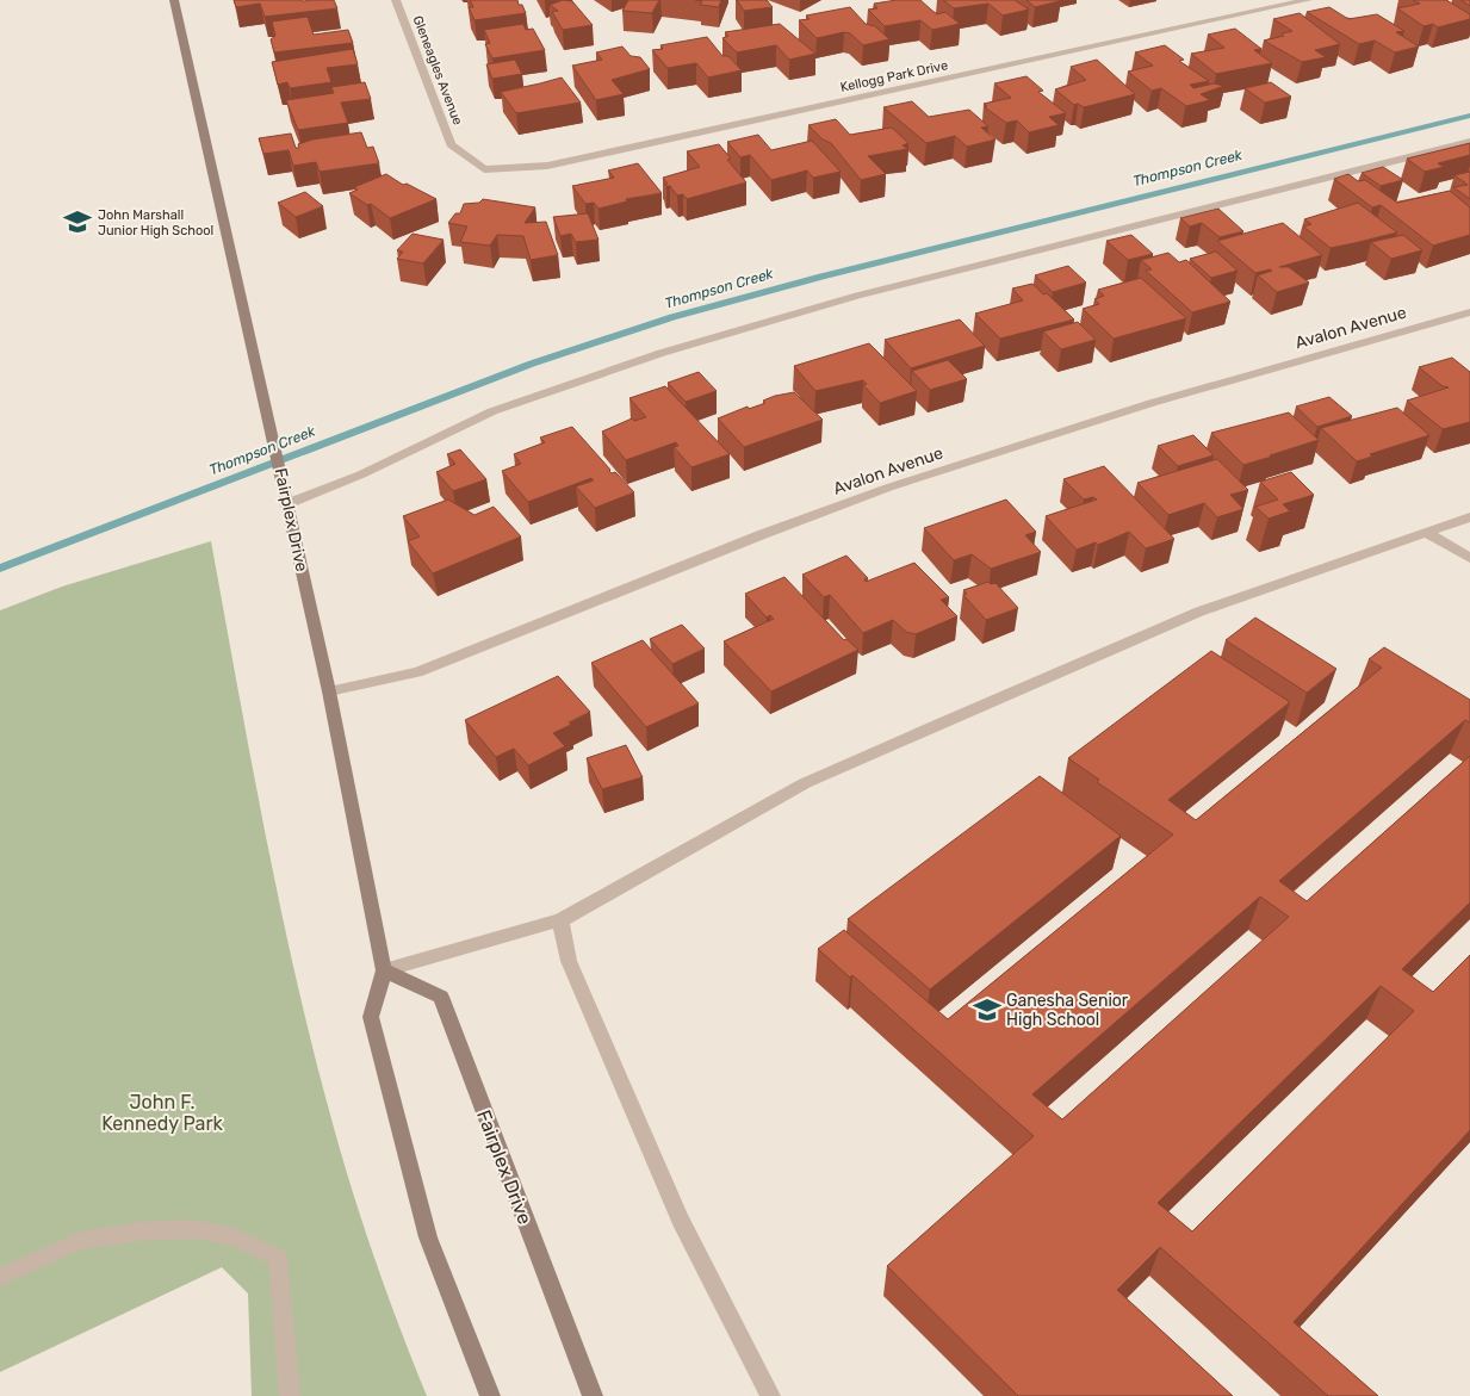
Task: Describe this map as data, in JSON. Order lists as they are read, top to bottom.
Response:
{
  "streets": {
    "main road": ["Fairplex Drive"],
    "street": ["Gleneagles Avenue", "Kellogg Park Drive", "Avalon Avenue"]
  },
  "crossings": [
    ["Gleneagles Avenue", "Kellogg Park Drive"],
    ["Avalon Avenue", "Fairplex Drive"]
  ],
  "water": ["Thompson Creek"],
  "parks": ["John F. Kennedy Park"],
  "places": {
    "school or university": ["John Marshall Junior High School", "Ganesha Senior High School"]
  }
}
